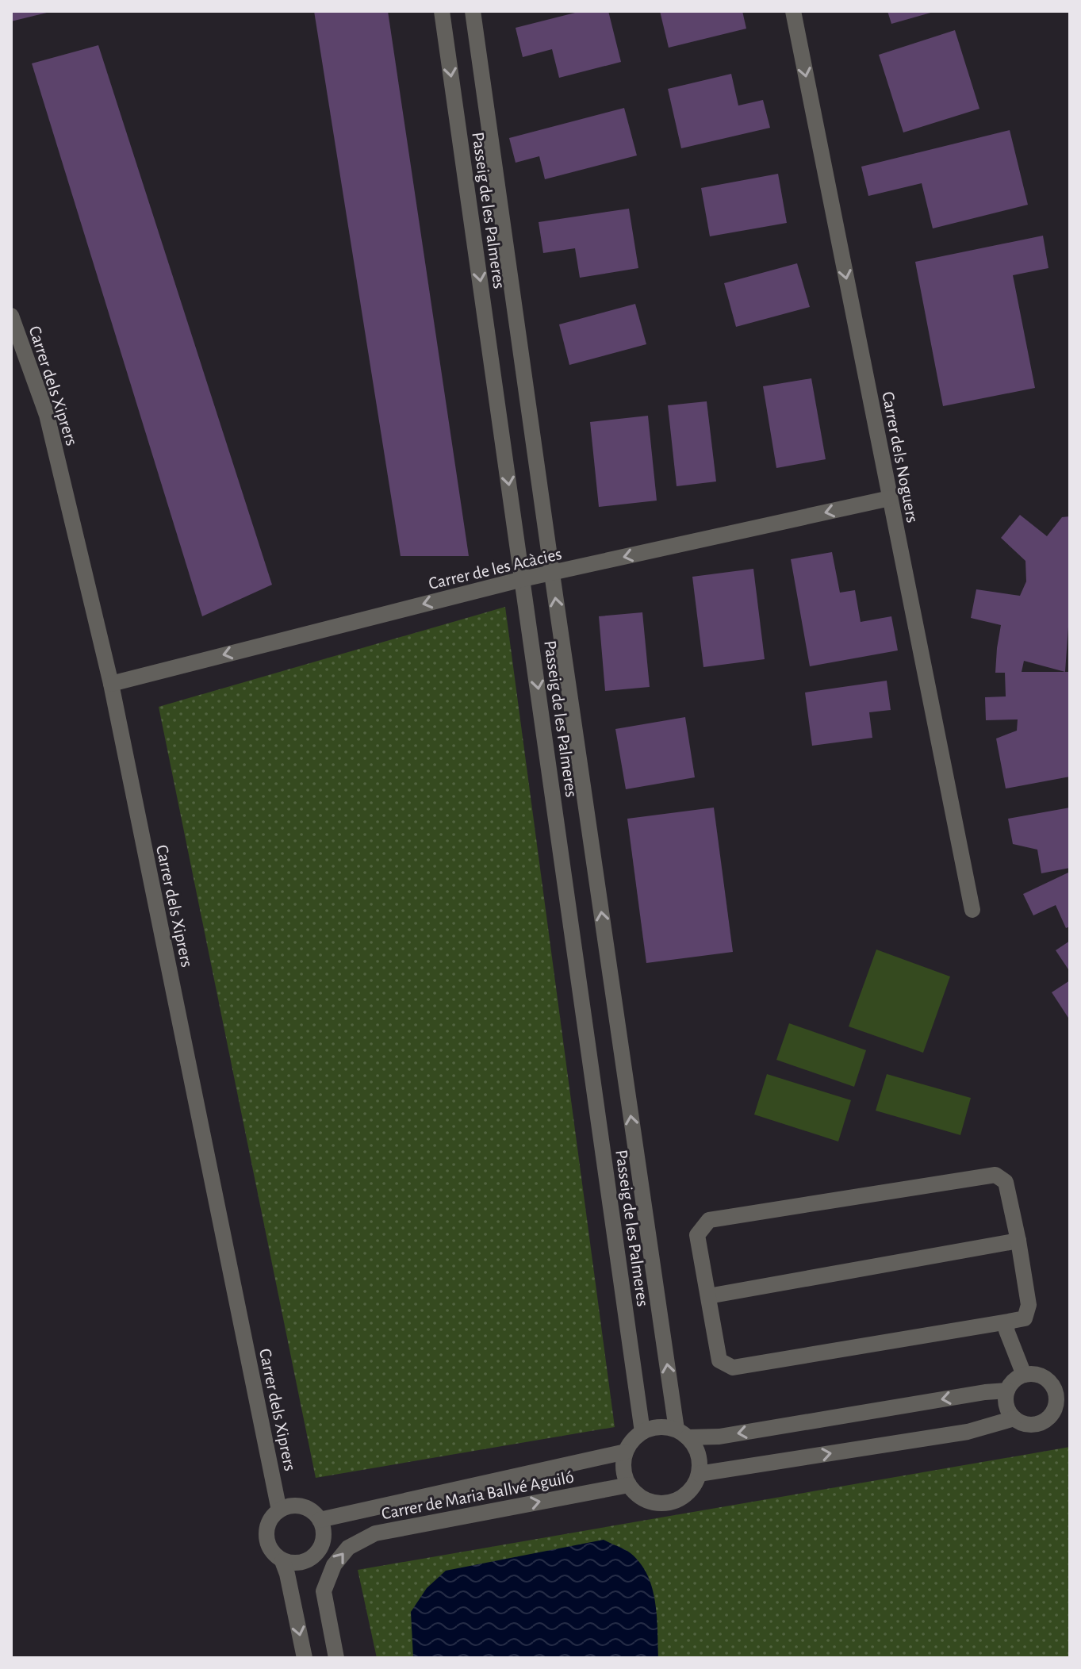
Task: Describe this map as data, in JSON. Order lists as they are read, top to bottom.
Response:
{
  "streets": {
    "street": [
      "Passeig de les Palmeres",
      "Carrer dels Xiprers",
      "Carrer dels Noguers",
      "Carrer de les Acàcies",
      "Carrer de Maria Ballvé Aguiló"
    ]
  },
  "crossings": [
    ["Passeig de les Palmeres", "Carrer de les Acàcies"],
    ["Passeig de les Palmeres", "Carrer de Maria Ballvé Aguiló"],
    ["Carrer dels Xiprers", "Carrer de les Acàcies"],
    ["Carrer dels Xiprers", "Carrer de Maria Ballvé Aguiló"],
    ["Carrer dels Noguers", "Carrer de les Acàcies"]
  ],
  "one_way": ["Carrer dels Noguers", "Carrer de les Acàcies"]
}
